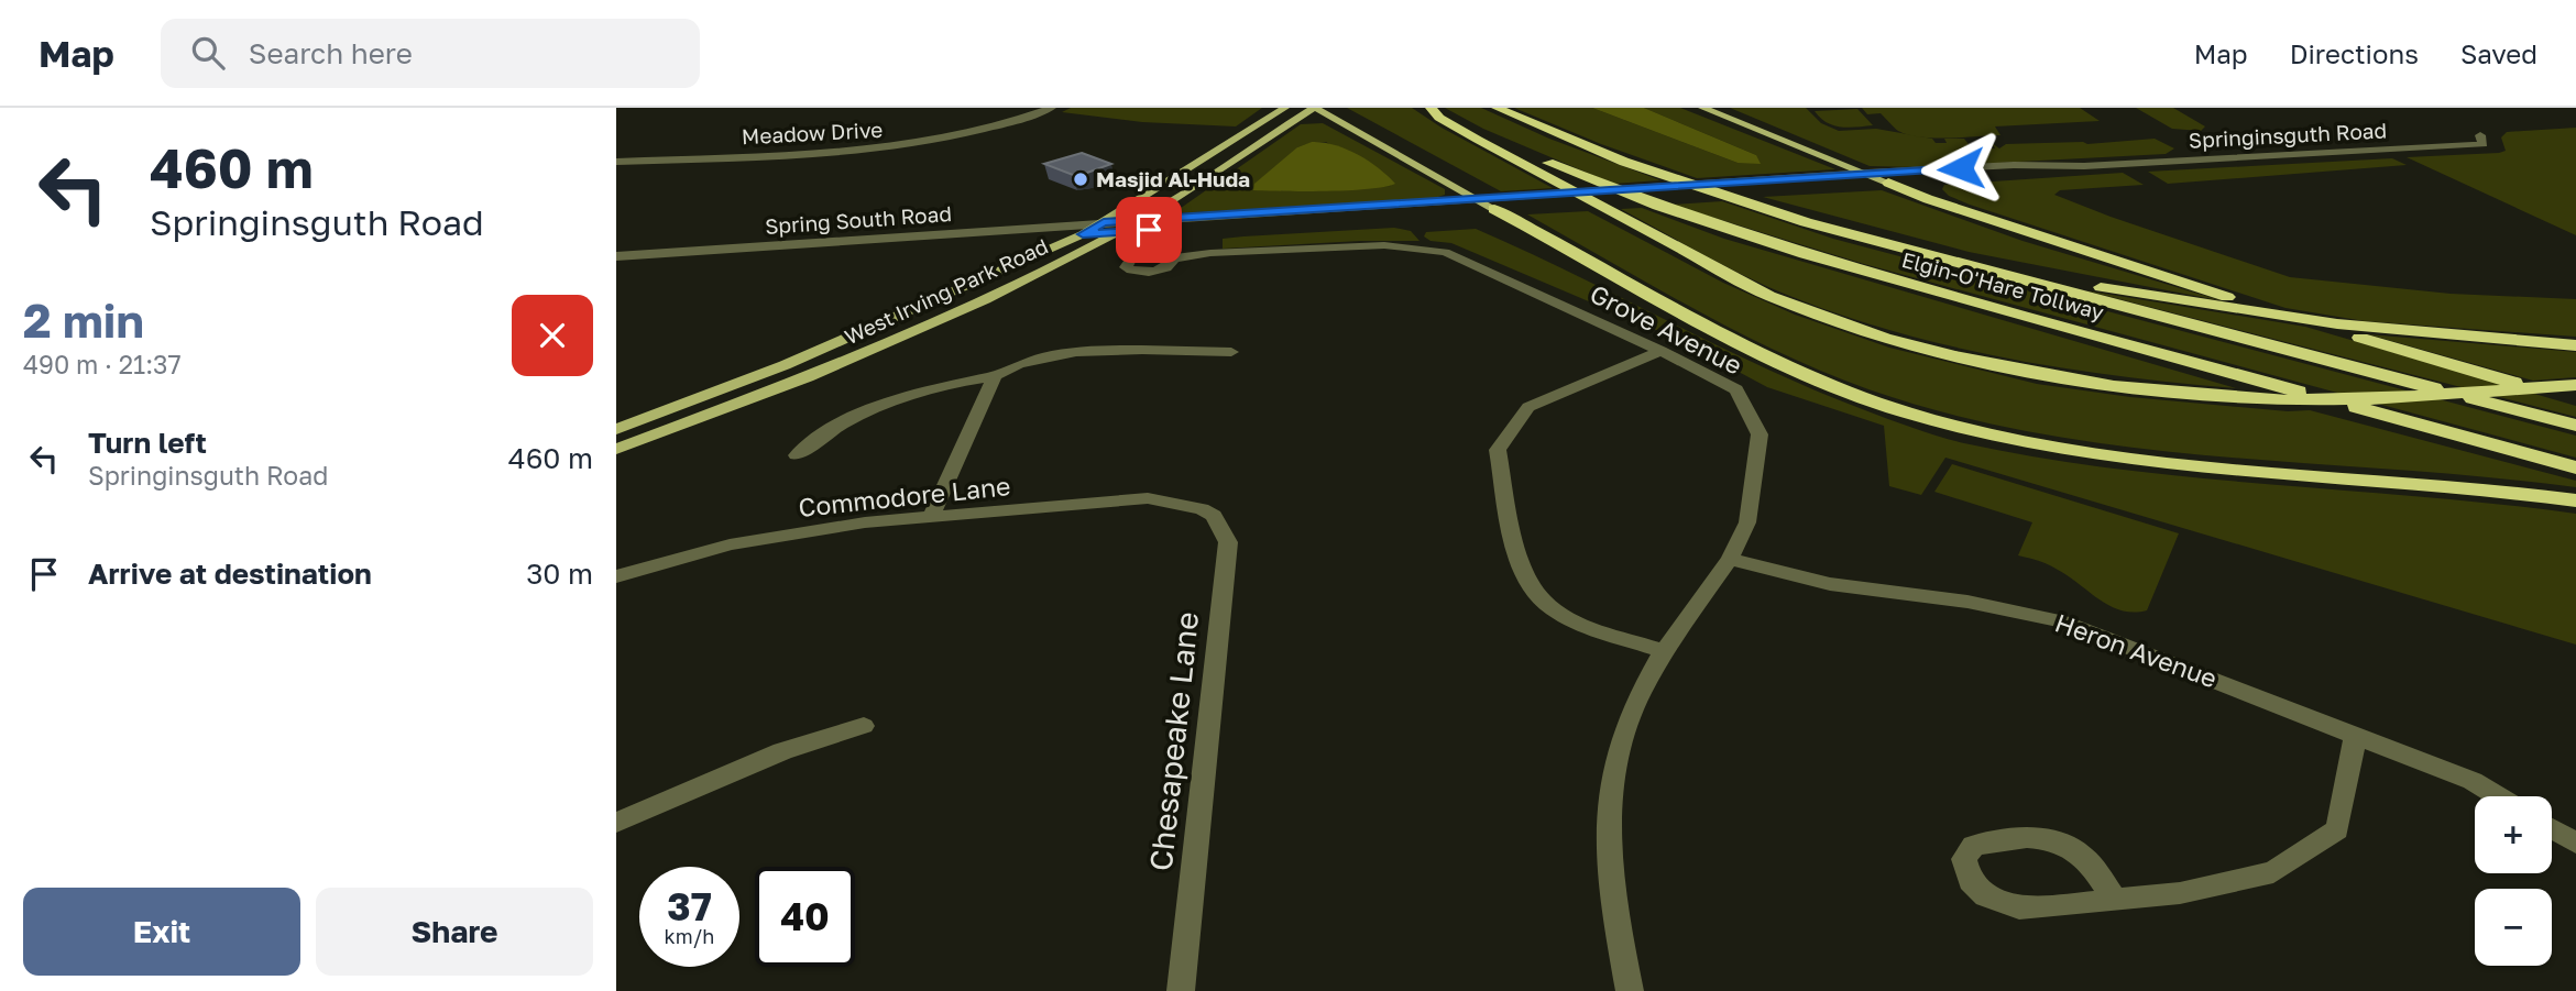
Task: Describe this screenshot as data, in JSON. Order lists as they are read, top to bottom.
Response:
{
  "streets": {
    "highway": ["Elgin-O'Hare Tollway"],
    "main road": ["West Irving Park Road"],
    "street": [
      "Meadow Drive",
      "Springinsguth Road",
      "Spring South Road",
      "Grove Avenue",
      "Commodore Lane",
      "Heron Avenue",
      "Chesapeake Lane"
    ]
  },
  "crossings": [
    ["Springinsguth Road", "Spring South Road"],
    ["Springinsguth Road", "West Irving Park Road"],
    ["Spring South Road", "West Irving Park Road"],
    ["Grove Avenue", "Heron Avenue"],
    ["Commodore Lane", "Chesapeake Lane"]
  ],
  "places": ["Masjid Al-Huda"],
  "page": {
    "header": "Map",
    "search": "Search here",
    "nav": ["Map", "Directions", "Saved"],
    "turn": ["460 m", "Springinsguth Road"],
    "heading": ["2 min", "490 m · 21:37"],
    "list": [
      {
        "name": "Turn left",
        "note": "Springinsguth Road",
        "value": "460 m"
      },
      {
        "name": "Arrive at destination",
        "value": "30 m"
      }
    ],
    "map_buttons": ["+", "−"],
    "speed": "37 km/h",
    "limit": "40",
    "buttons": ["Exit", "Share"]
  }
}
